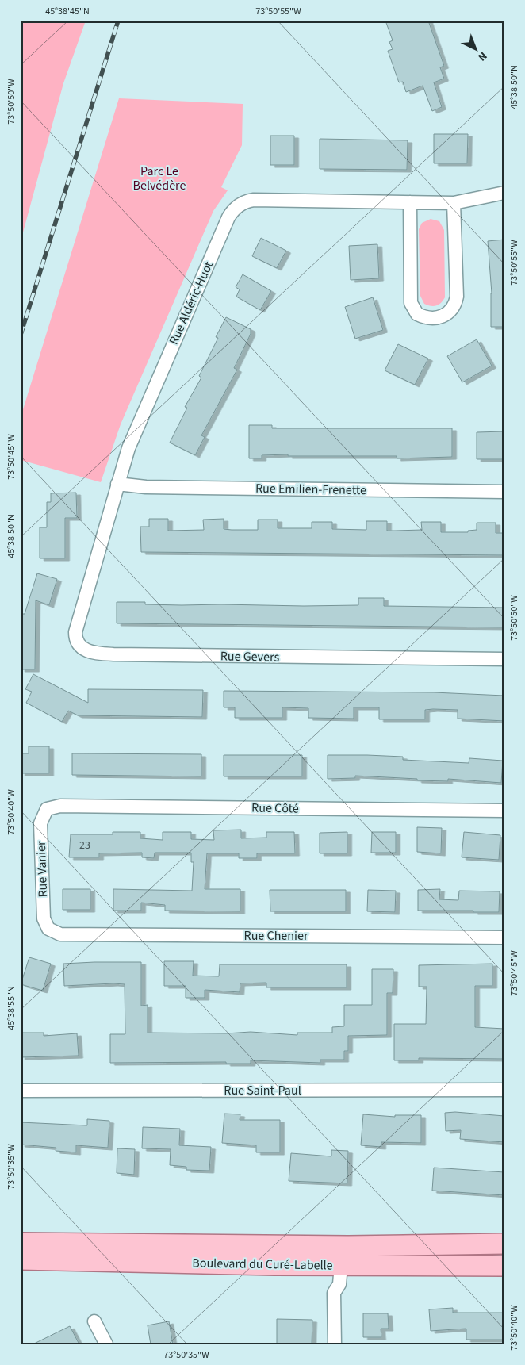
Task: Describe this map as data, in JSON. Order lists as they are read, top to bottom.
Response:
{
  "streets": {
    "main road": ["Boulevard du Curé-Labelle"],
    "street": [
      "Rue Aldéric-Huot",
      "Rue Emilien-Frenette",
      "Rue Gevers",
      "Rue Côté",
      "Rue Vanier",
      "Rue Chenier",
      "Rue Saint-Paul"
    ]
  },
  "crossings": [
    ["Rue Aldéric-Huot", "Rue Emilien-Frenette"],
    ["Rue Aldéric-Huot", "Rue Gevers"],
    ["Rue Côté", "Rue Vanier"],
    ["Rue Vanier", "Rue Chenier"]
  ],
  "parks": ["Parc Le Belvédère"],
  "house_numbers": ["23"],
  "north": "bottom right",
  "coordinates": [
    "45°38'45\"N",
    "73°50'55\"W",
    "45°38'50\"N",
    "73°50'50\"W",
    "73°50'45\"W",
    "73°50'40\"W",
    "45°38'55\"N",
    "73°50'35\"W"
  ]
}
